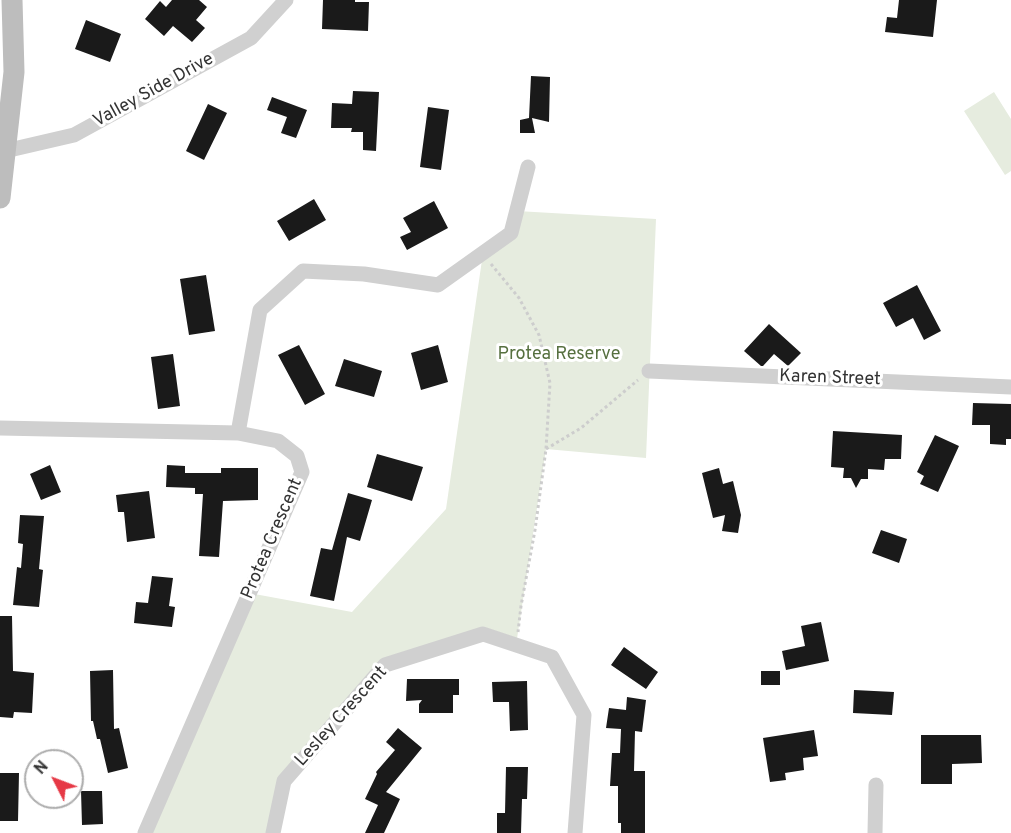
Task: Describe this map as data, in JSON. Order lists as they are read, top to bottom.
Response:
{
  "streets": {
    "street": [
      "Valley Side Drive",
      "Karen Street",
      "Protea Crescent",
      "Lesley Crescent"
    ]
  },
  "parks": ["Protea Reserve"],
  "north": "top left"
}
